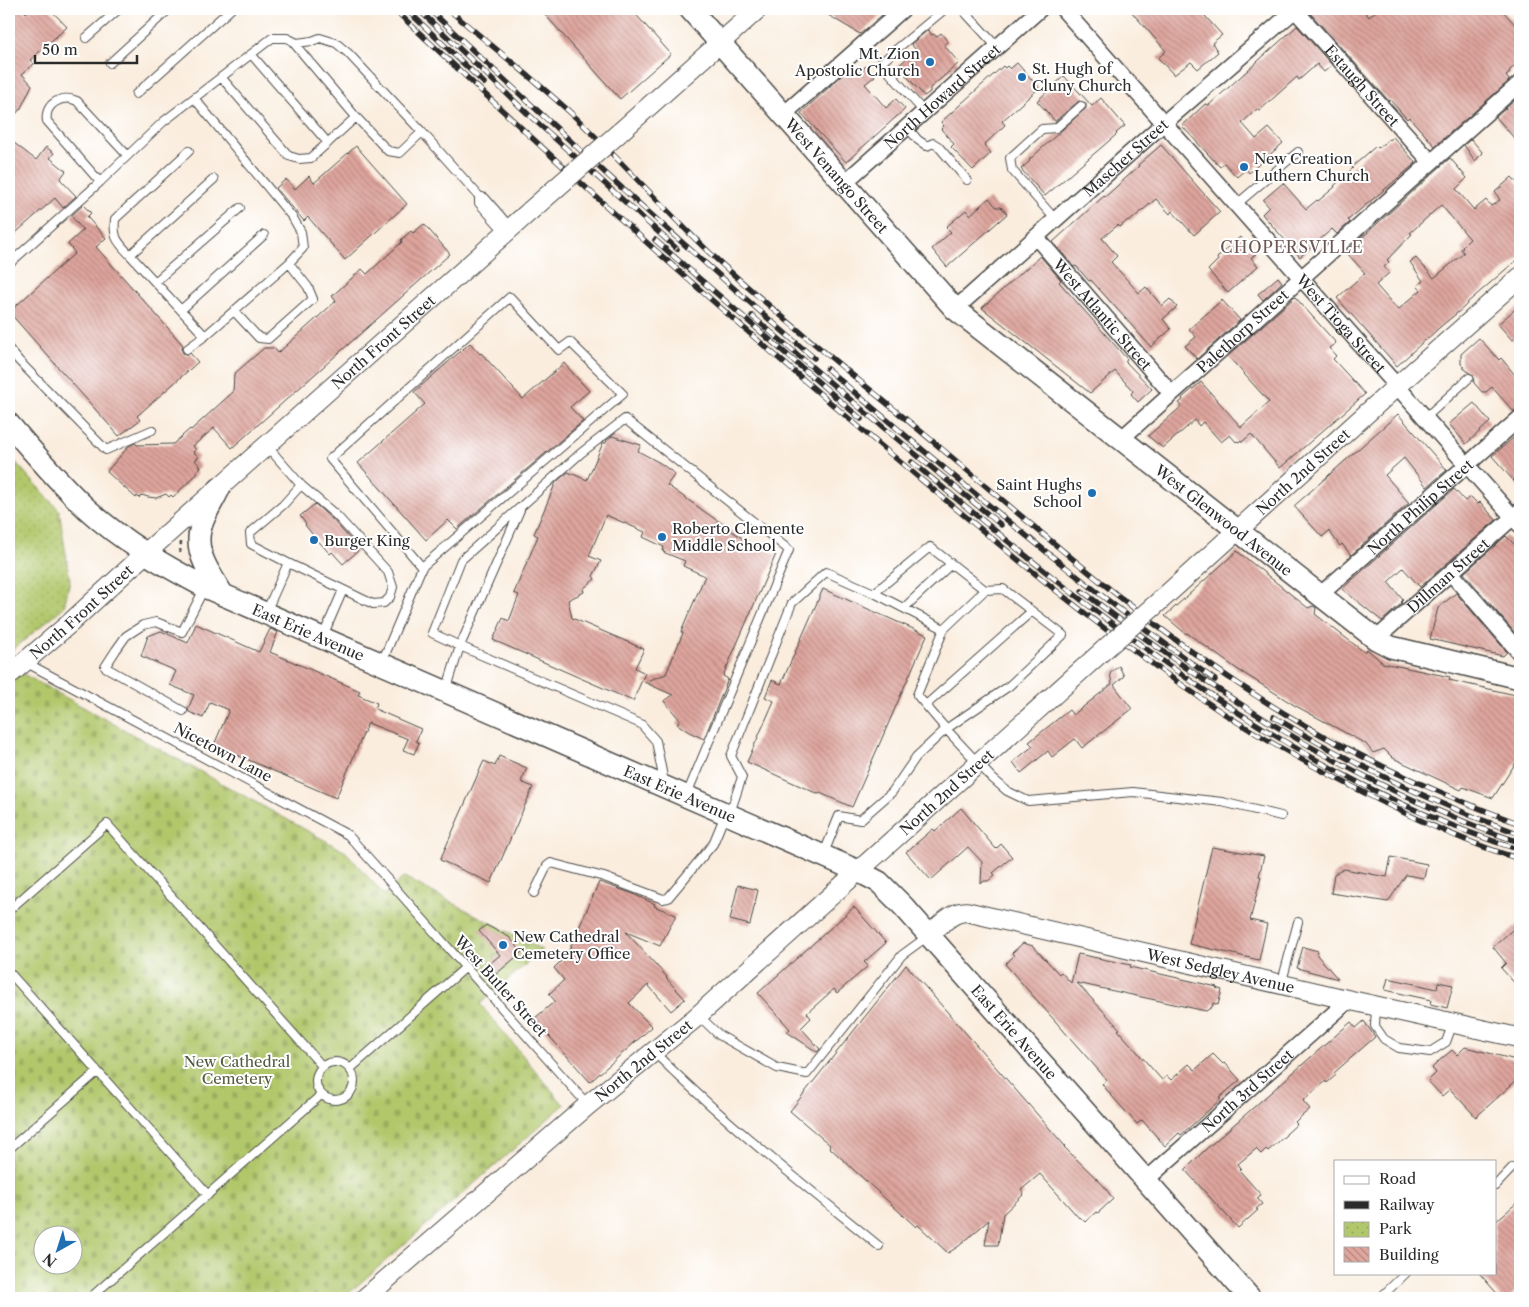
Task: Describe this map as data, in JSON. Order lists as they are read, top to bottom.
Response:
{
  "streets": {
    "main road": ["West Venango Street", "West Glenwood Avenue", "East Erie Avenue"],
    "street": [
      "Estaugh Street",
      "North Howard Street",
      "Mascher Street",
      "West Atlantic Street",
      "West Tioga Street",
      "Palethorp Street",
      "North Front Street",
      "North 2nd Street",
      "North Philip Street",
      "Dillman Street",
      "West Sedgley Avenue",
      "North 3rd Street"
    ],
    "lane": ["Nicetown Lane", "West Butler Street"]
  },
  "crossings": [
    ["Estaugh Street", "Mascher Street"],
    ["Estaugh Street", "Palethorp Street"],
    ["North Howard Street", "West Venango Street"],
    ["Mascher Street", "West Venango Street"],
    ["Mascher Street", "West Atlantic Street"],
    ["Mascher Street", "West Tioga Street"],
    ["Mascher Street", "West Glenwood Avenue"],
    ["West Venango Street", "North Front Street"],
    ["West Venango Street", "West Glenwood Avenue"],
    ["West Atlantic Street", "Palethorp Street"],
    ["West Tioga Street", "Palethorp Street"],
    ["West Tioga Street", "North 2nd Street"],
    ["West Tioga Street", "North Philip Street"],
    ["West Tioga Street", "Dillman Street"],
    ["Palethorp Street", "West Glenwood Avenue"],
    ["North Front Street", "East Erie Avenue"],
    ["North Front Street", "Nicetown Lane"],
    ["North 2nd Street", "West Glenwood Avenue"],
    ["North 2nd Street", "East Erie Avenue"],
    ["North 2nd Street", "West Butler Street"],
    ["North Philip Street", "West Glenwood Avenue"],
    ["West Glenwood Avenue", "Dillman Street"],
    ["East Erie Avenue", "West Sedgley Avenue"],
    ["East Erie Avenue", "North 3rd Street"],
    ["Nicetown Lane", "West Butler Street"],
    ["West Sedgley Avenue", "North 3rd Street"]
  ],
  "districts": ["CHOPERSVILLE"],
  "parks": ["New Cathedral Cemetery"],
  "places": [
    "Mt. Zion Apostolic Church",
    "St. Hugh of Cluny Church",
    "New Creation Luthern Church",
    "Saint Hughs School",
    "Roberto Clemente Middle School",
    "Burger King",
    "New Cathedral Cemetery Office"
  ],
  "legend": [
    "Road",
    "Railway",
    "Park",
    "Building"
  ],
  "scale_bar": "50 m",
  "north": "bottom left"
}
